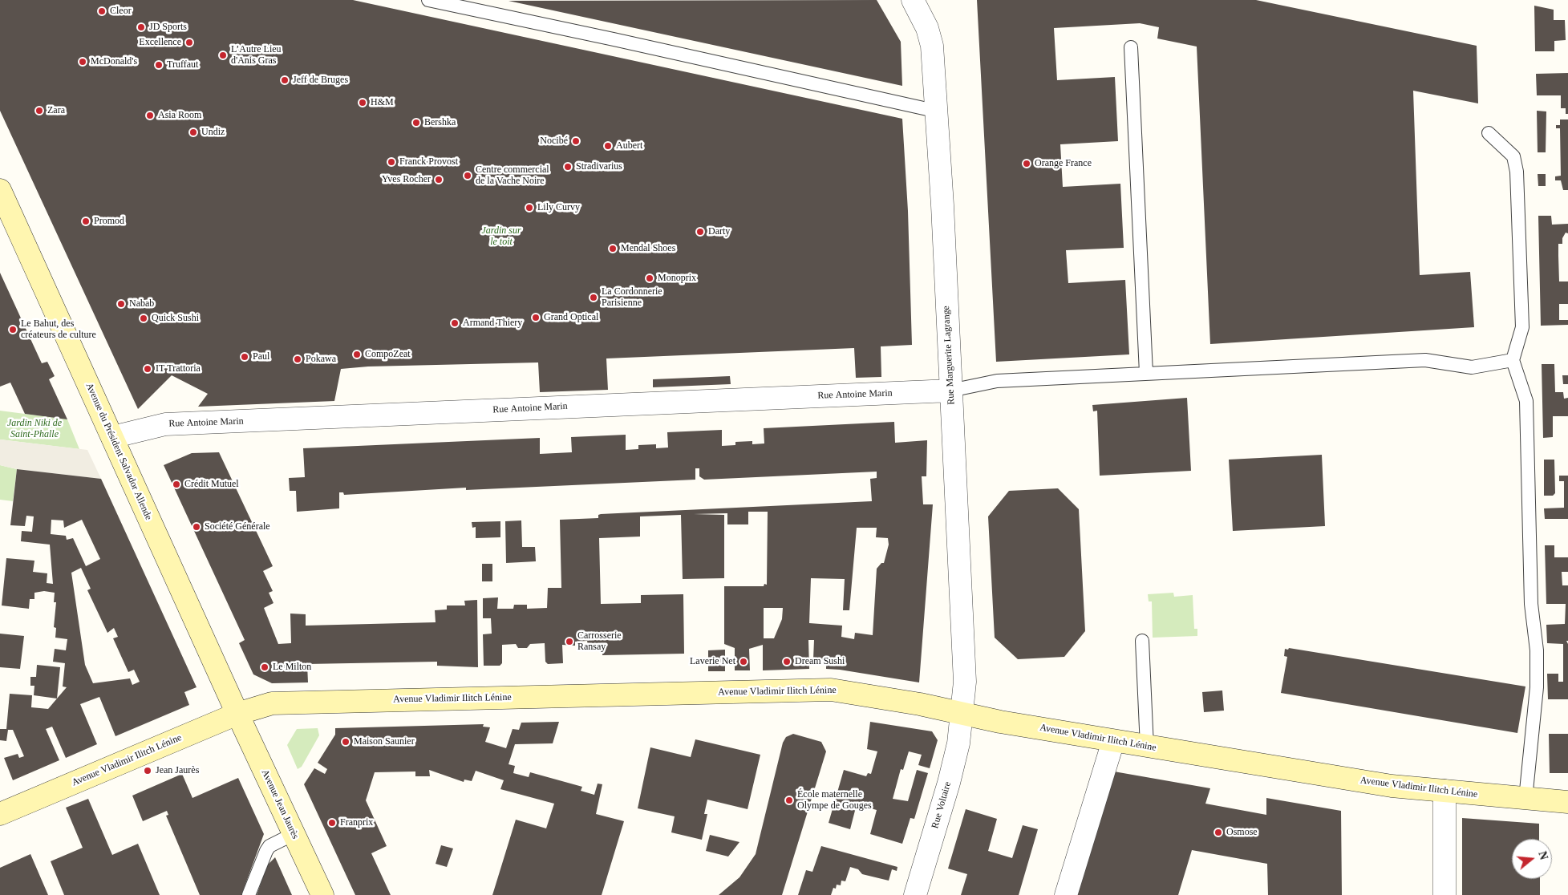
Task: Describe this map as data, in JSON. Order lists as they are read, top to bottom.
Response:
{
  "streets": {
    "street": [
      "Rue Marguerite Lagrange",
      "Rue Antoine Marin",
      "Avenue du Président Salvador Allende",
      "Avenue Vladimir Ilitch Lénine",
      "Avenue Jean Jaurès",
      "Rue Voltaire"
    ]
  },
  "crossings": [
    ["Rue Marguerite Lagrange", "Rue Antoine Marin"],
    ["Rue Marguerite Lagrange", "Avenue Vladimir Ilitch Lénine"],
    ["Rue Marguerite Lagrange", "Rue Voltaire"],
    ["Rue Antoine Marin", "Avenue du Président Salvador Allende"],
    ["Avenue du Président Salvador Allende", "Avenue Vladimir Ilitch Lénine"],
    ["Avenue du Président Salvador Allende", "Avenue Jean Jaurès"],
    ["Avenue Vladimir Ilitch Lénine", "Avenue Jean Jaurès"],
    ["Avenue Vladimir Ilitch Lénine", "Rue Voltaire"]
  ],
  "parks": ["Jardin sur le toit", "Jardin Niki de Saint-Phalle"],
  "places": [
    "Cleor",
    "JD Sports",
    "Excellence",
    "L’Autre Lieu d'Anis Gras",
    "McDonald's",
    "Truffaut",
    "Jeff de Bruges",
    "H&M",
    "Zara",
    "Asia Room",
    "Bershka",
    "Undiz",
    "Nocibé",
    "Aubert",
    "Franck Provost",
    "Orange France",
    "Stradivarius",
    "Centre commercial de la Vache Noire",
    "Yves Rocher",
    "Lily Curvy",
    "Promod",
    "Darty",
    "Mendal Shoes",
    "Monoprix",
    "La Cordonnerie Parisienne",
    "Nabab",
    "Grand Optical",
    "Quick Sushi",
    "Armand Thiery",
    "Le Bahut, des créateurs de culture",
    "CompoZeat",
    "Paul",
    "Pokawa",
    "IT Trattoria",
    "Crédit Mutuel",
    "Société Générale",
    "Carrosserie Ransay",
    "Laverie Net",
    "Dream Sushi",
    "Le Milton",
    "Maison Saunier",
    "Jean Jaurès",
    "École maternelle Olympe de Gouges",
    "Franprix",
    "Osmose"
  ],
  "north": "right"
}
